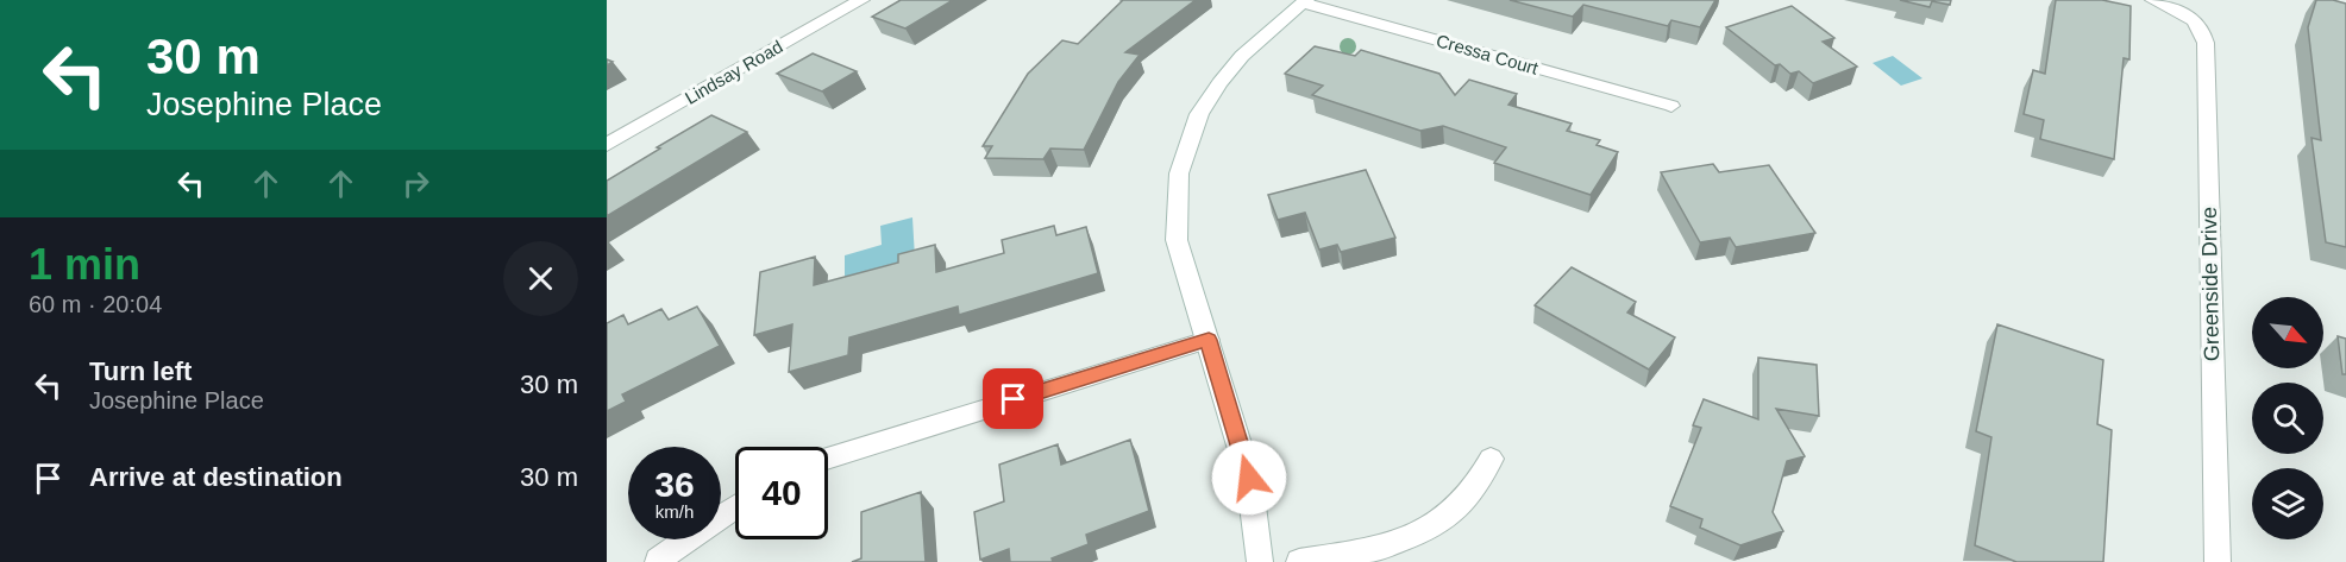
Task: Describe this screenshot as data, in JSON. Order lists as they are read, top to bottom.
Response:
{
  "streets": {
    "street": ["Cressa Court", "Lindsay Road", "Greenside Drive"]
  },
  "north": "bottom right",
  "page": {
    "turn": ["30 m", "Josephine Place"],
    "heading": ["1 min", "60 m · 20:04"],
    "list": [
      {
        "name": "Turn left",
        "note": "Josephine Place",
        "value": "30 m"
      },
      {
        "name": "Arrive at destination",
        "value": "30 m"
      }
    ],
    "speed": "36 km/h",
    "limit": "40"
  }
}
